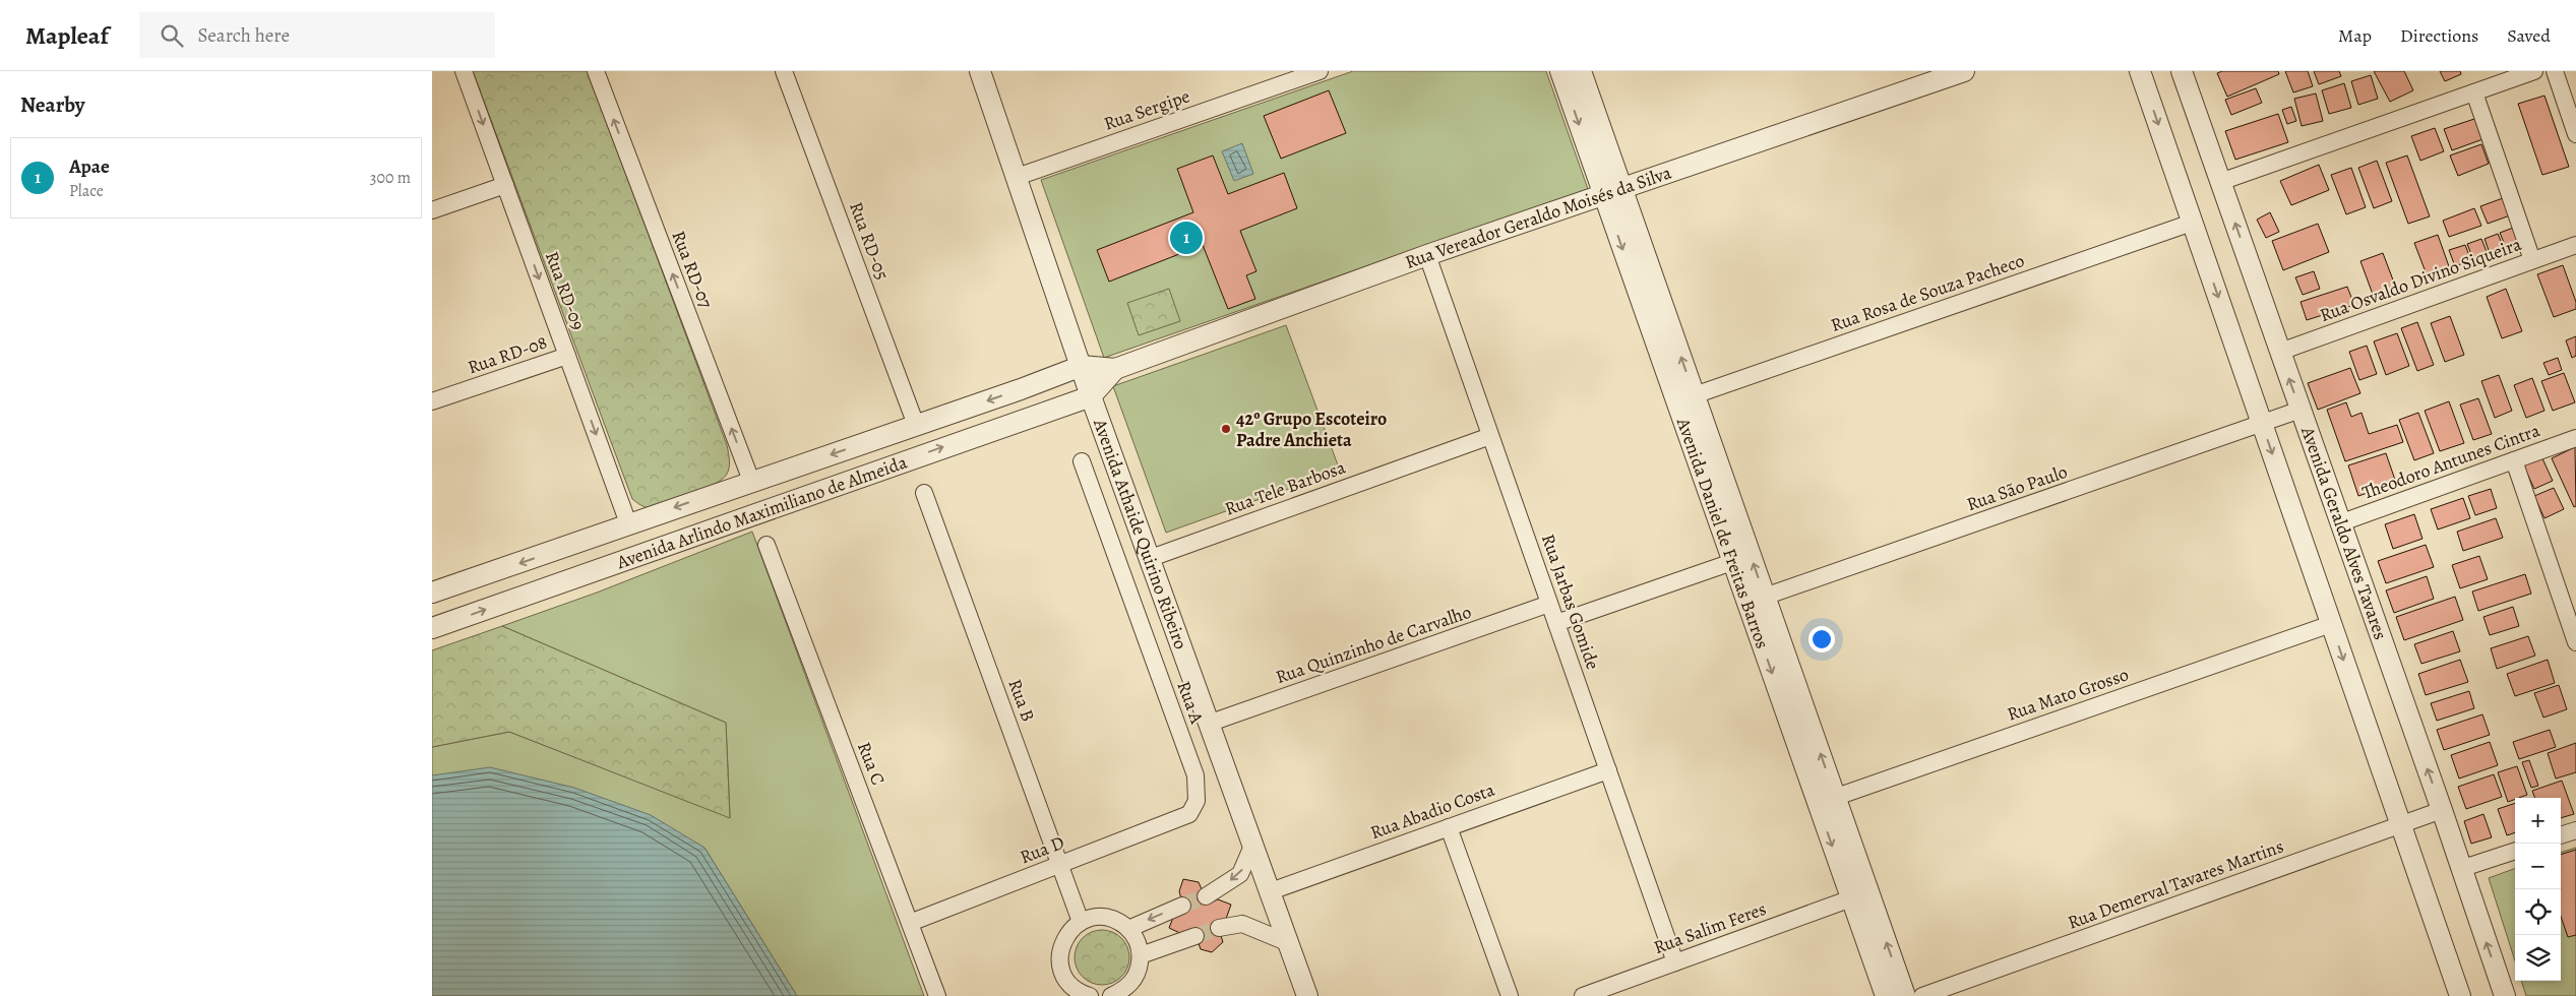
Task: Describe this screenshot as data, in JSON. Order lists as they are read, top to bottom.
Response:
{
  "streets": {
    "street": [
      "Rua Sergipe",
      "Rua Vereador Geraldo Moisés da Silva",
      "Rua RD-05",
      "Rua RD-07",
      "Rua Osvaldo Divino Siqueira",
      "Rua RD-09",
      "Rua Rosa de Souza Pacheco",
      "Rua RD-08",
      "Theodoro Antunes Cintra",
      "Rua Tele Barbosa",
      "Rua São Paulo",
      "Avenida Arlindo Maximiliano de Almeida",
      "Avenida Daniel de Freitas Barros",
      "Avenida Geraldo Alves Tavares",
      "Avenida Athaide Quirino Ribeiro",
      "Rua Jarbas Gomide",
      "Rua Quinzinho de Carvalho",
      "Rua Mato Grosso",
      "Rua B",
      "Rua A",
      "Rua C",
      "Rua Abadio Costa",
      "Rua D",
      "Rua Demerval Tavares Martins",
      "Rua Salim Feres"
    ]
  },
  "crossings": [
    ["Rua Sergipe", "Avenida Athaide Quirino Ribeiro"],
    ["Rua Vereador Geraldo Moisés da Silva", "Avenida Arlindo Maximiliano de Almeida"],
    ["Rua Vereador Geraldo Moisés da Silva", "Avenida Daniel de Freitas Barros"],
    ["Rua Vereador Geraldo Moisés da Silva", "Avenida Athaide Quirino Ribeiro"],
    ["Rua Vereador Geraldo Moisés da Silva", "Rua Jarbas Gomide"],
    ["Rua RD-05", "Avenida Arlindo Maximiliano de Almeida"],
    ["Rua RD-07", "Avenida Arlindo Maximiliano de Almeida"],
    ["Rua Osvaldo Divino Siqueira", "Avenida Geraldo Alves Tavares"],
    ["Rua RD-09", "Rua RD-08"],
    ["Rua RD-09", "Avenida Arlindo Maximiliano de Almeida"],
    ["Rua Rosa de Souza Pacheco", "Avenida Daniel de Freitas Barros"],
    ["Theodoro Antunes Cintra", "Avenida Geraldo Alves Tavares"],
    ["Rua Tele Barbosa", "Avenida Athaide Quirino Ribeiro"],
    ["Rua Tele Barbosa", "Rua Jarbas Gomide"],
    ["Rua São Paulo", "Avenida Daniel de Freitas Barros"],
    ["Rua São Paulo", "Avenida Geraldo Alves Tavares"],
    ["Avenida Arlindo Maximiliano de Almeida", "Avenida Athaide Quirino Ribeiro"],
    ["Avenida Daniel de Freitas Barros", "Rua Mato Grosso"],
    ["Avenida Daniel de Freitas Barros", "Rua Salim Feres"],
    ["Avenida Geraldo Alves Tavares", "Rua Demerval Tavares Martins"],
    ["Avenida Athaide Quirino Ribeiro", "Rua Quinzinho de Carvalho"],
    ["Avenida Athaide Quirino Ribeiro", "Rua Abadio Costa"],
    ["Rua Jarbas Gomide", "Rua Quinzinho de Carvalho"],
    ["Rua Jarbas Gomide", "Rua Abadio Costa"],
    ["Rua Jarbas Gomide", "Rua Salim Feres"],
    ["Rua B", "Rua D"],
    ["Rua A", "Rua D"],
    ["Rua C", "Rua D"]
  ],
  "one_way": ["Rua RD-07", "Rua RD-09"],
  "places": ["42º Grupo Escoteiro Padre Anchieta"],
  "page": {
    "header": "Mapleaf",
    "search": "Search here",
    "nav": ["Map", "Directions", "Saved"],
    "heading": "Nearby",
    "list": [
      {
        "mark": "1",
        "name": "Apae",
        "note": "Place",
        "value": "300 m"
      }
    ],
    "pins": "1",
    "map_buttons": ["+", "−"]
  }
}
